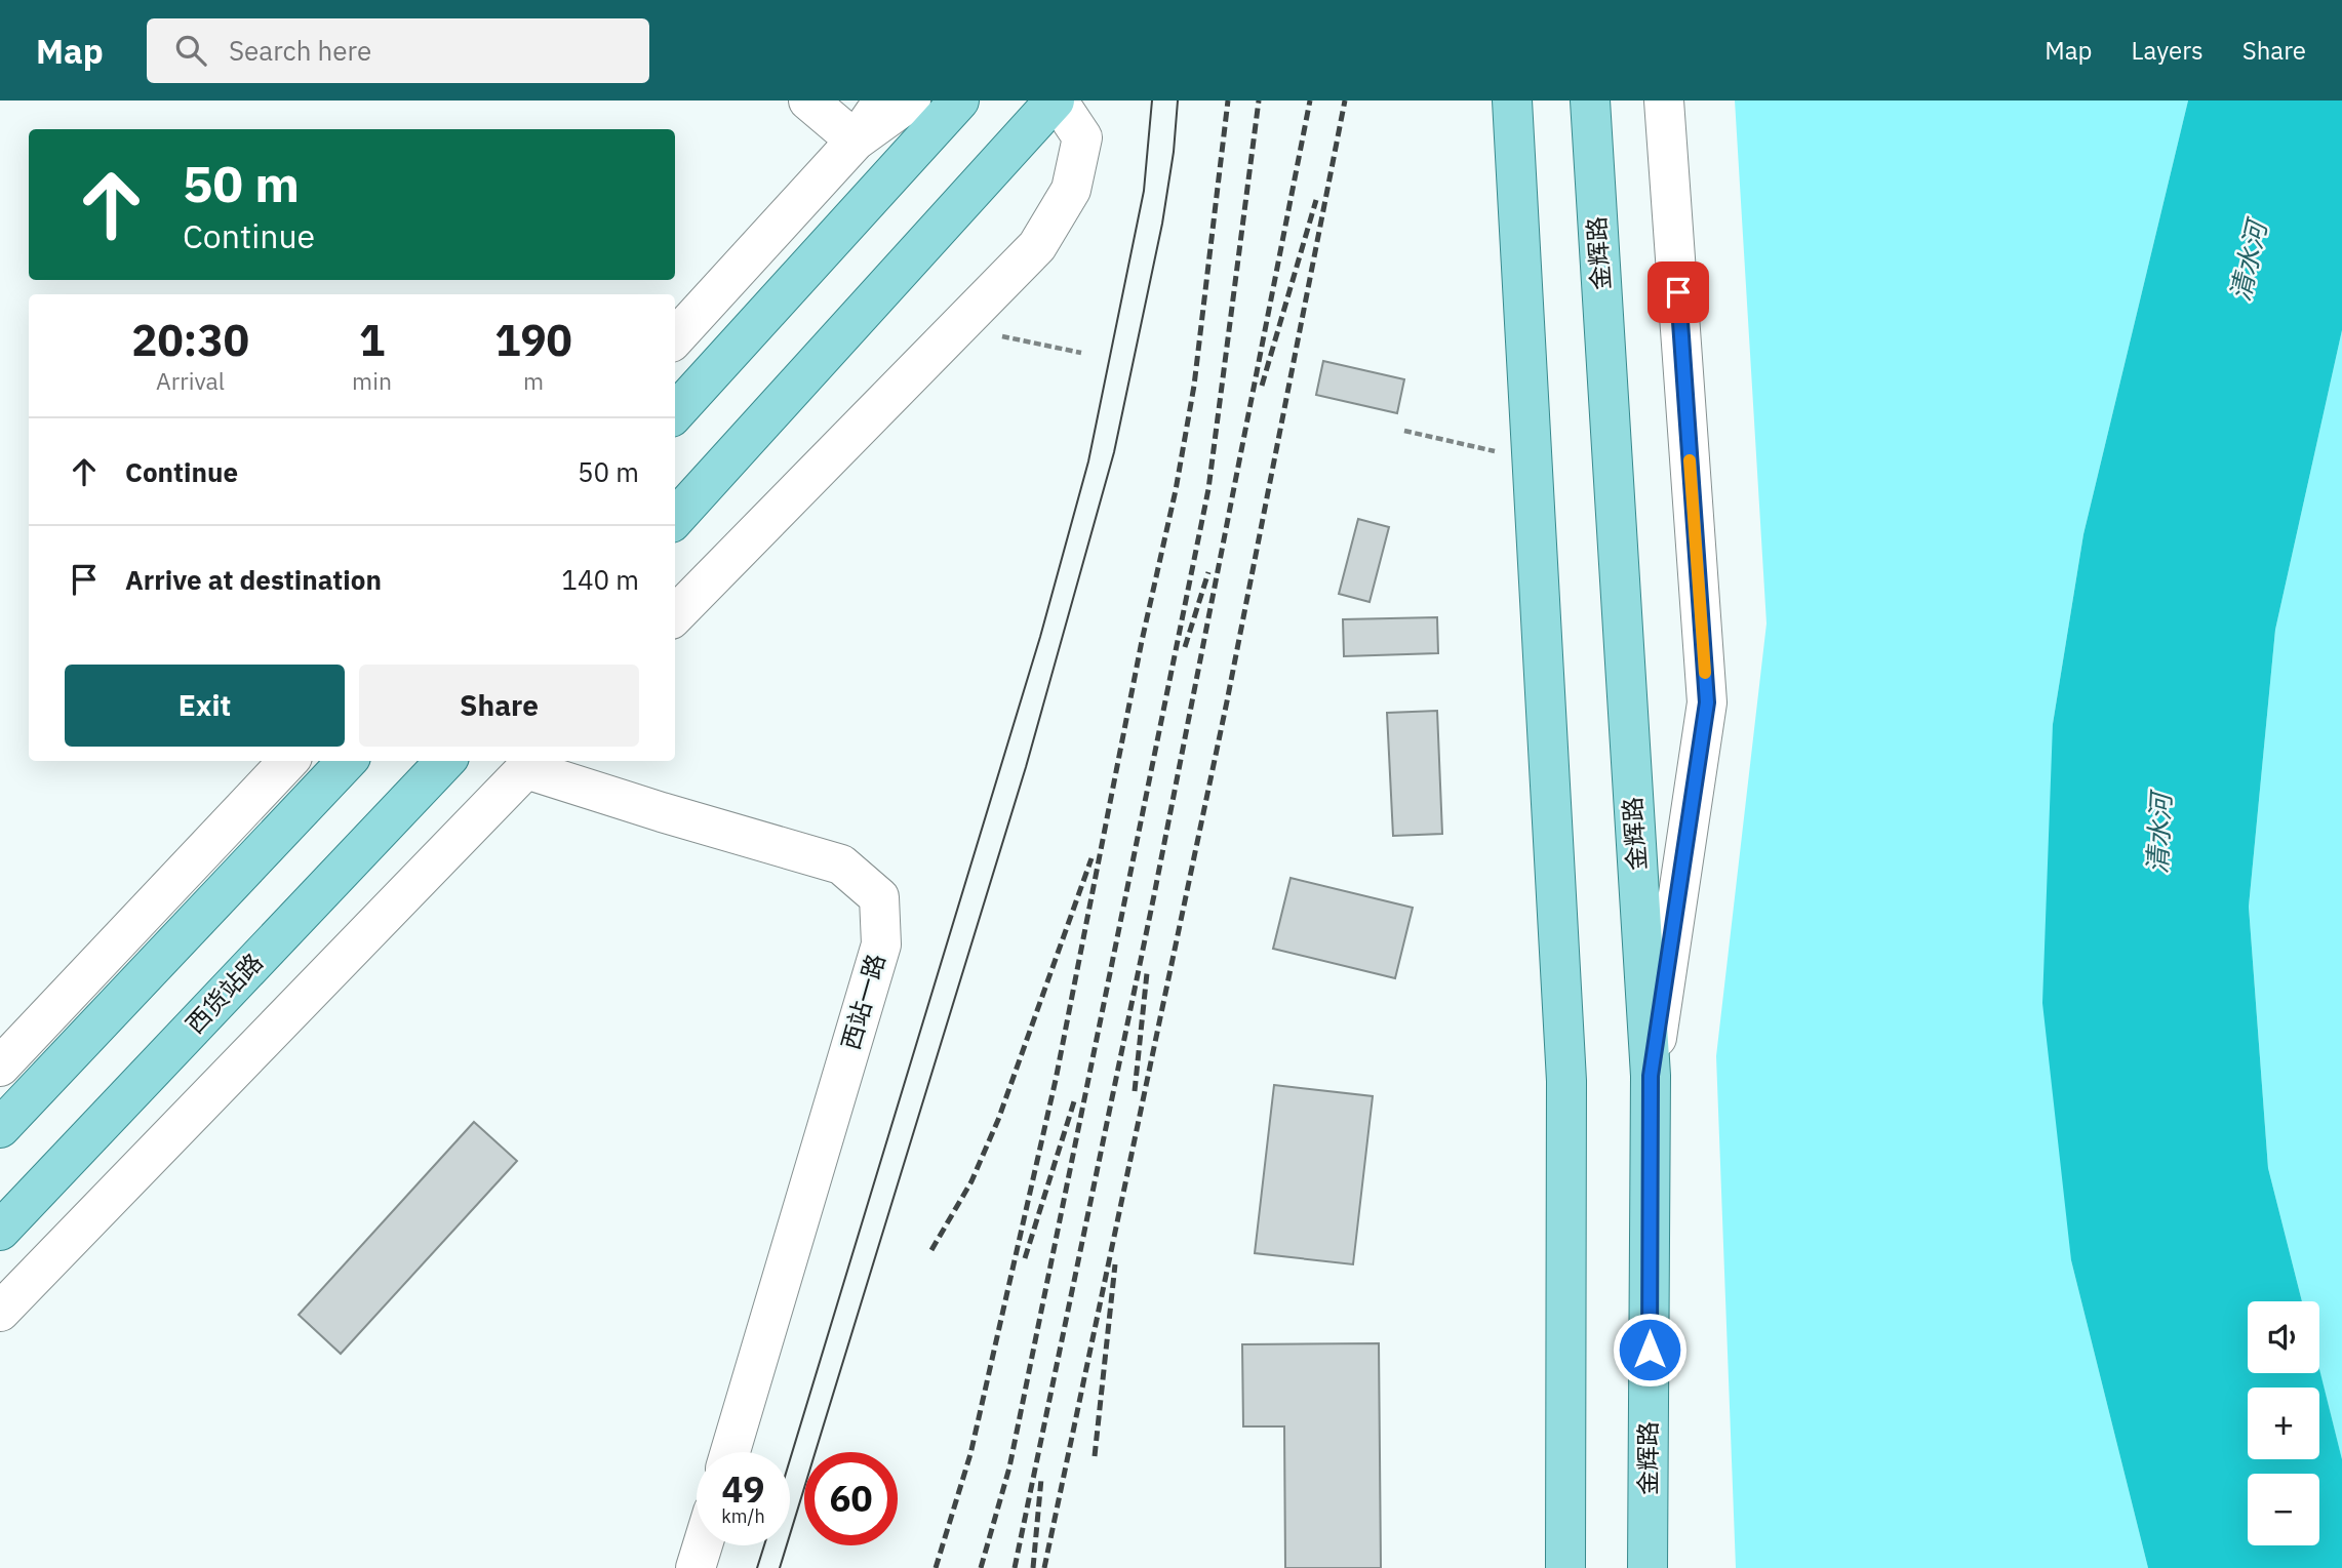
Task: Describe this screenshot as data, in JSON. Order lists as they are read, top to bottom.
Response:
{
  "streets": {
    "main road": ["金辉路", "西货站路", "西站一路"]
  },
  "water": ["清水河"],
  "page": {
    "header": "Map",
    "search": "Search here",
    "nav": ["Map", "Layers", "Share"],
    "turn": ["50 m", "Continue"],
    "eta": [
      "20:30",
      "Arrival",
      "1",
      "min",
      "190",
      "m"
    ],
    "list": [
      {
        "name": "Continue",
        "value": "50 m"
      },
      {
        "name": "Arrive at destination",
        "value": "140 m"
      }
    ],
    "buttons": ["Exit", "Share"],
    "map_buttons": ["+", "−"],
    "speed": "49 km/h",
    "limit": "60"
  }
}
